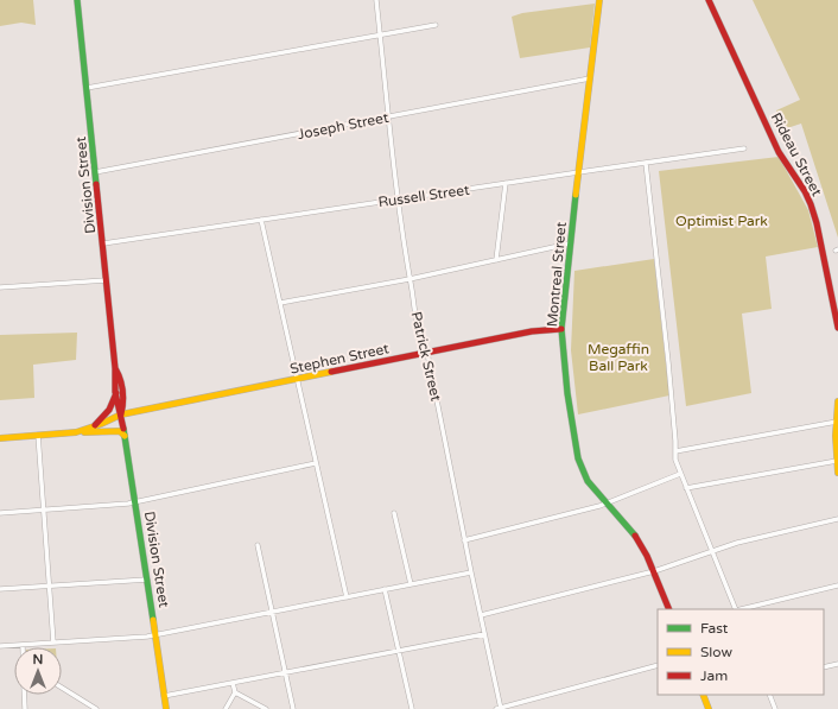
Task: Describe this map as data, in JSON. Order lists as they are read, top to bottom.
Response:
{
  "streets": {
    "main road": [
      "Rideau Street",
      "Division Street",
      "Montreal Street",
      "Stephen Street"
    ],
    "street": ["Joseph Street", "Russell Street", "Patrick Street"]
  },
  "crossings": [
    ["Joseph Street", "Division Street"],
    ["Joseph Street", "Montreal Street"],
    ["Joseph Street", "Patrick Street"],
    ["Division Street", "Russell Street"],
    ["Division Street", "Stephen Street"],
    ["Russell Street", "Montreal Street"],
    ["Russell Street", "Patrick Street"],
    ["Montreal Street", "Stephen Street"],
    ["Patrick Street", "Stephen Street"]
  ],
  "parks": ["Optimist Park", "Megaffin Ball Park"],
  "legend": ["Fast", "Slow", "Jam"],
  "north": "top"
}
